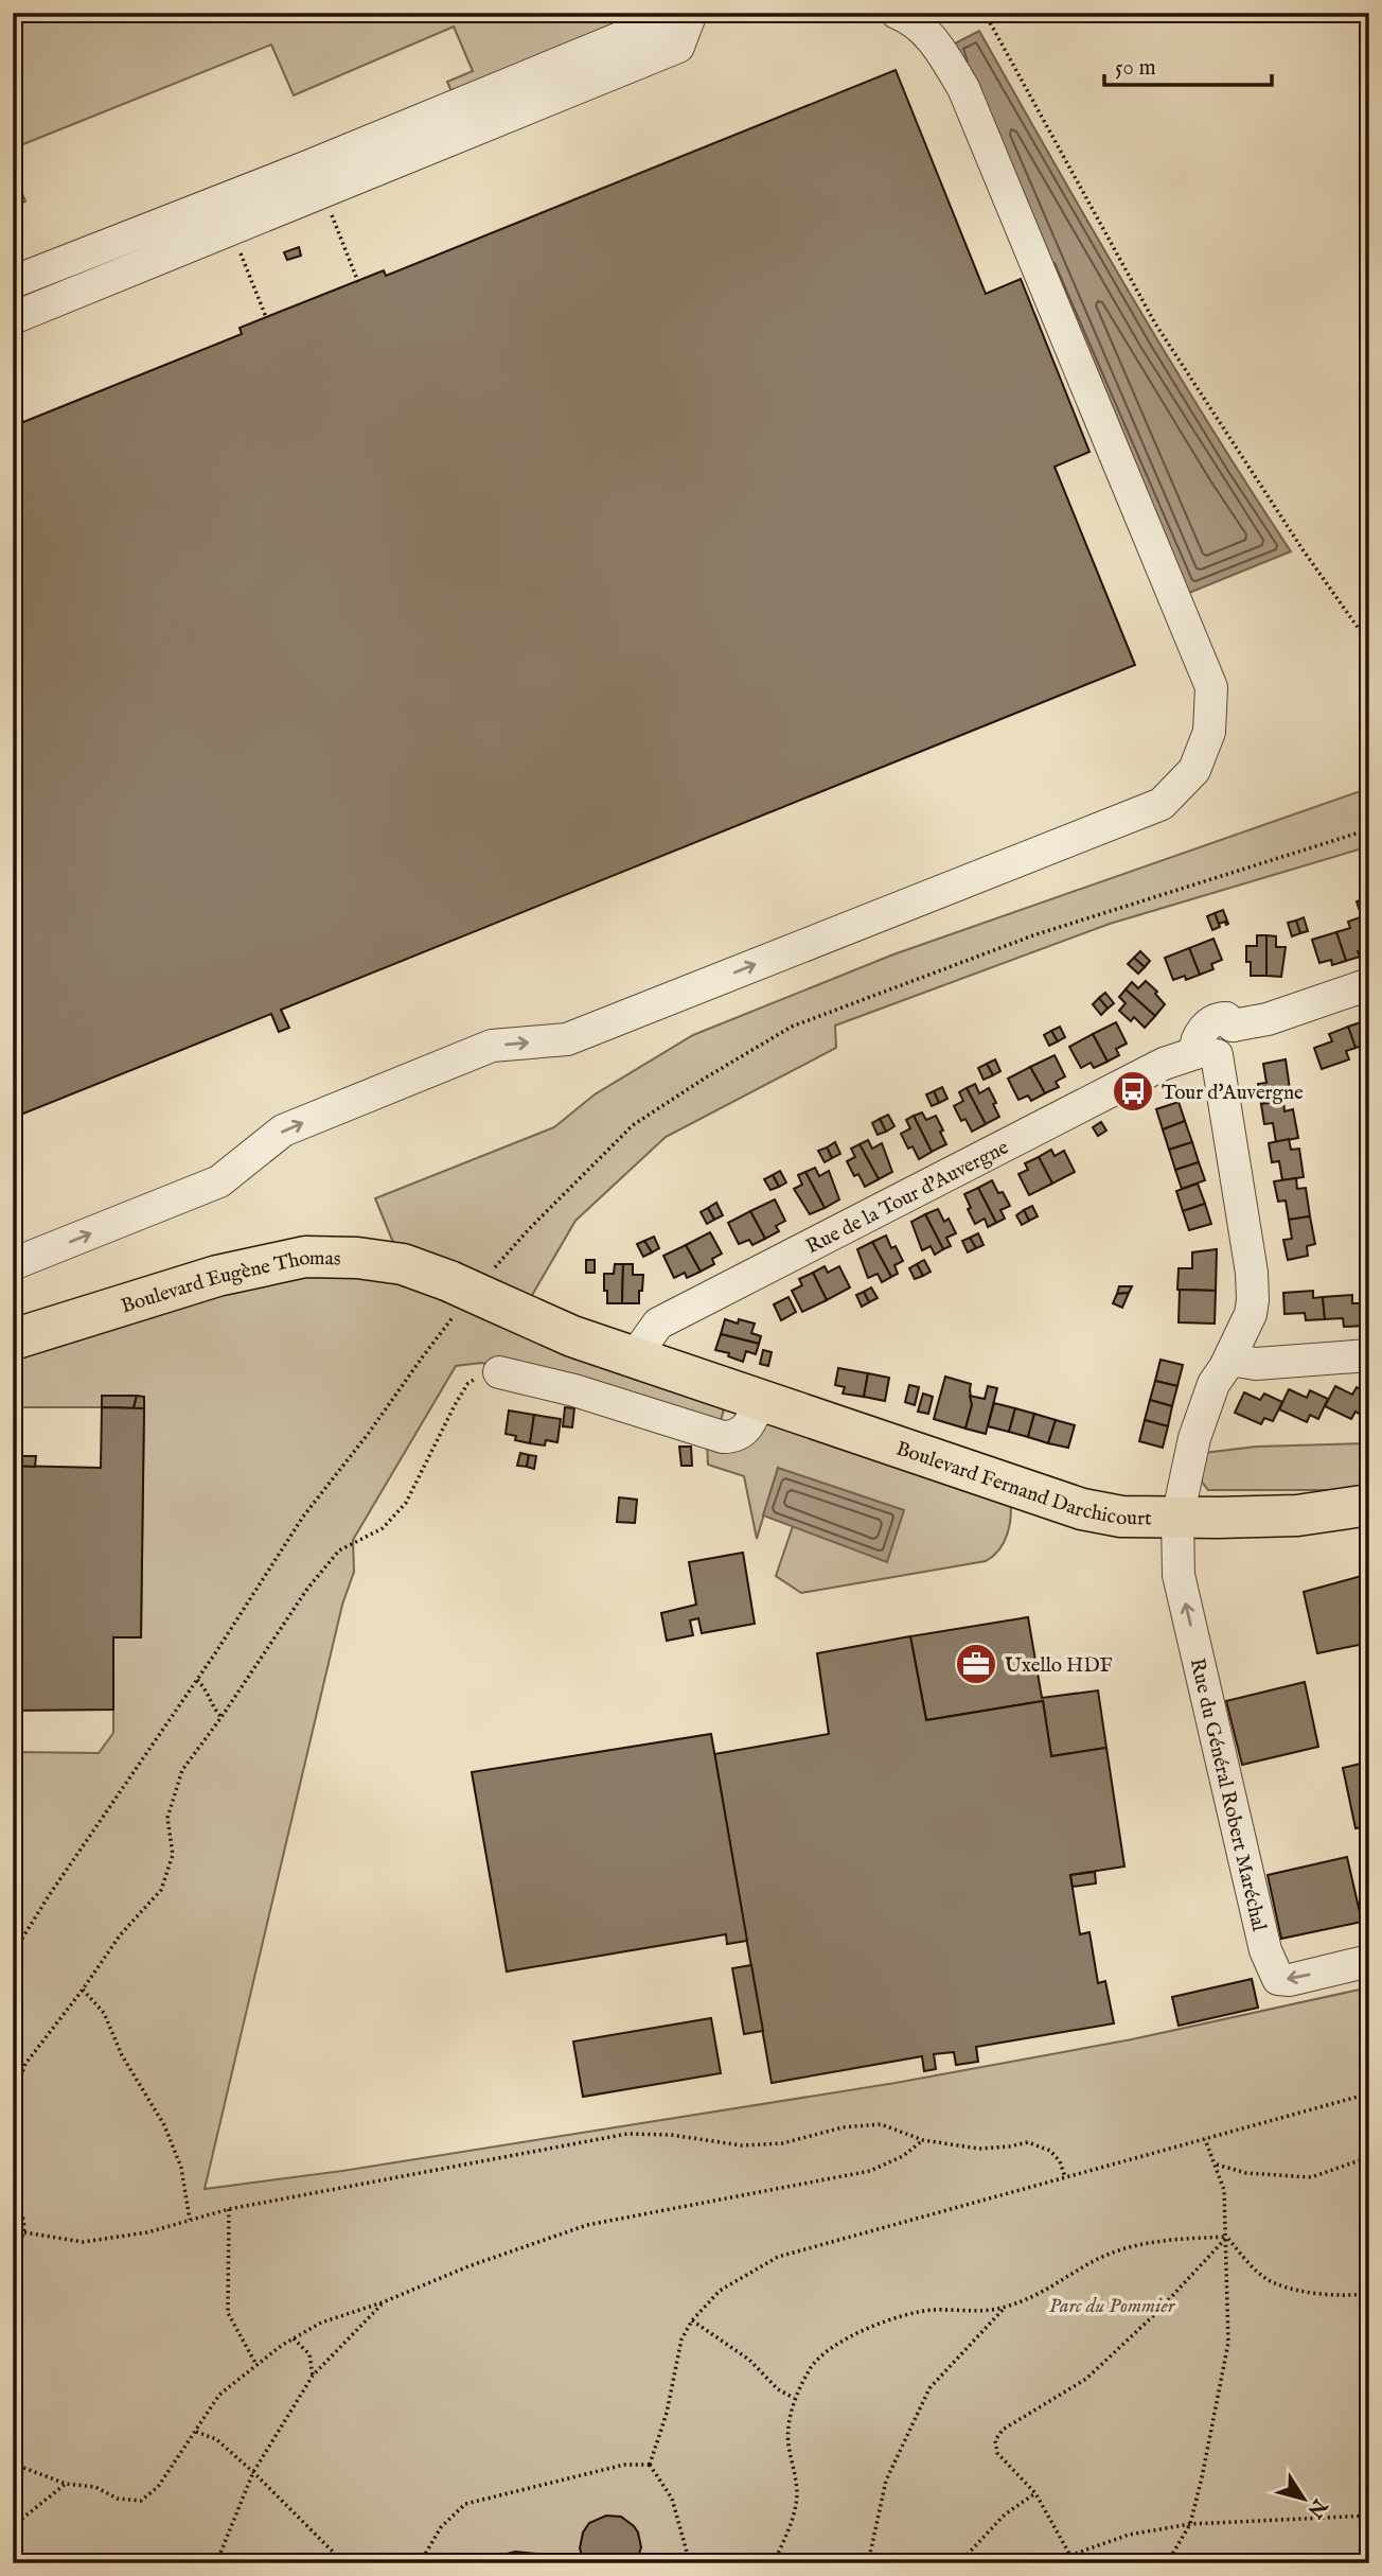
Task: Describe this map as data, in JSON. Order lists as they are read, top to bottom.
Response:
{
  "streets": {
    "main road": ["Boulevard Eugène Thomas", "Boulevard Fernand Darchicourt"],
    "street": ["Rue de la Tour d'Auvergne", "Rue du Général Robert Maréchal"]
  },
  "crossings": [
    ["Rue de la Tour d'Auvergne", "Boulevard Eugène Thomas"],
    ["Rue de la Tour d'Auvergne", "Boulevard Fernand Darchicourt"],
    ["Boulevard Eugène Thomas", "Boulevard Fernand Darchicourt"],
    ["Boulevard Fernand Darchicourt", "Rue du Général Robert Maréchal"]
  ],
  "one_way": ["Rue du Général Robert Maréchal"],
  "parks": ["Parc du Pommier"],
  "places": {
    "bus stop": ["Tour d'Auvergne"],
    "office": ["Uxello HDF"]
  },
  "scale_bar": "50 m",
  "north": "bottom right"
}
